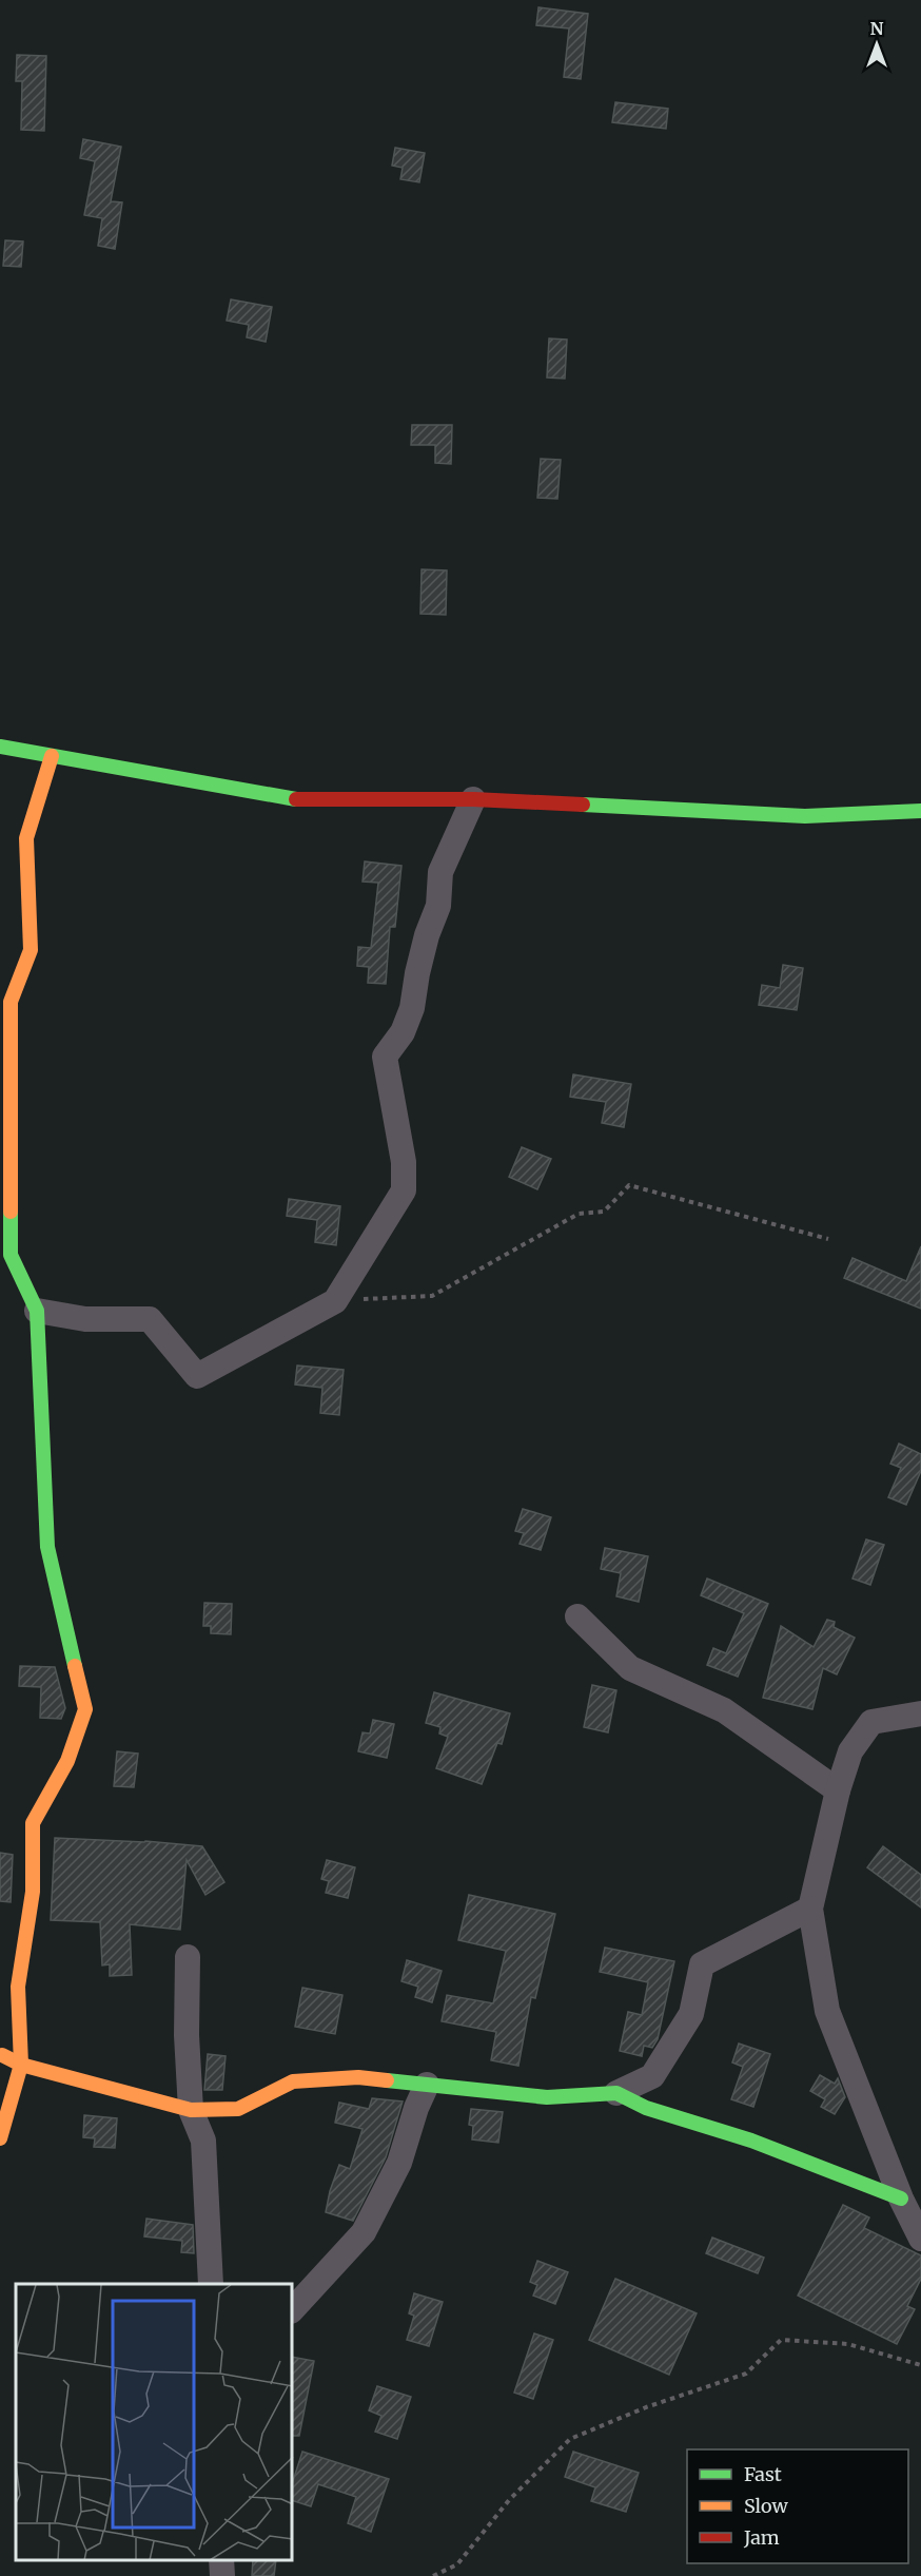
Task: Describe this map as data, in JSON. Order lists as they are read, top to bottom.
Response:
{
  "legend": ["Fast", "Slow", "Jam"],
  "north": "top"
}
